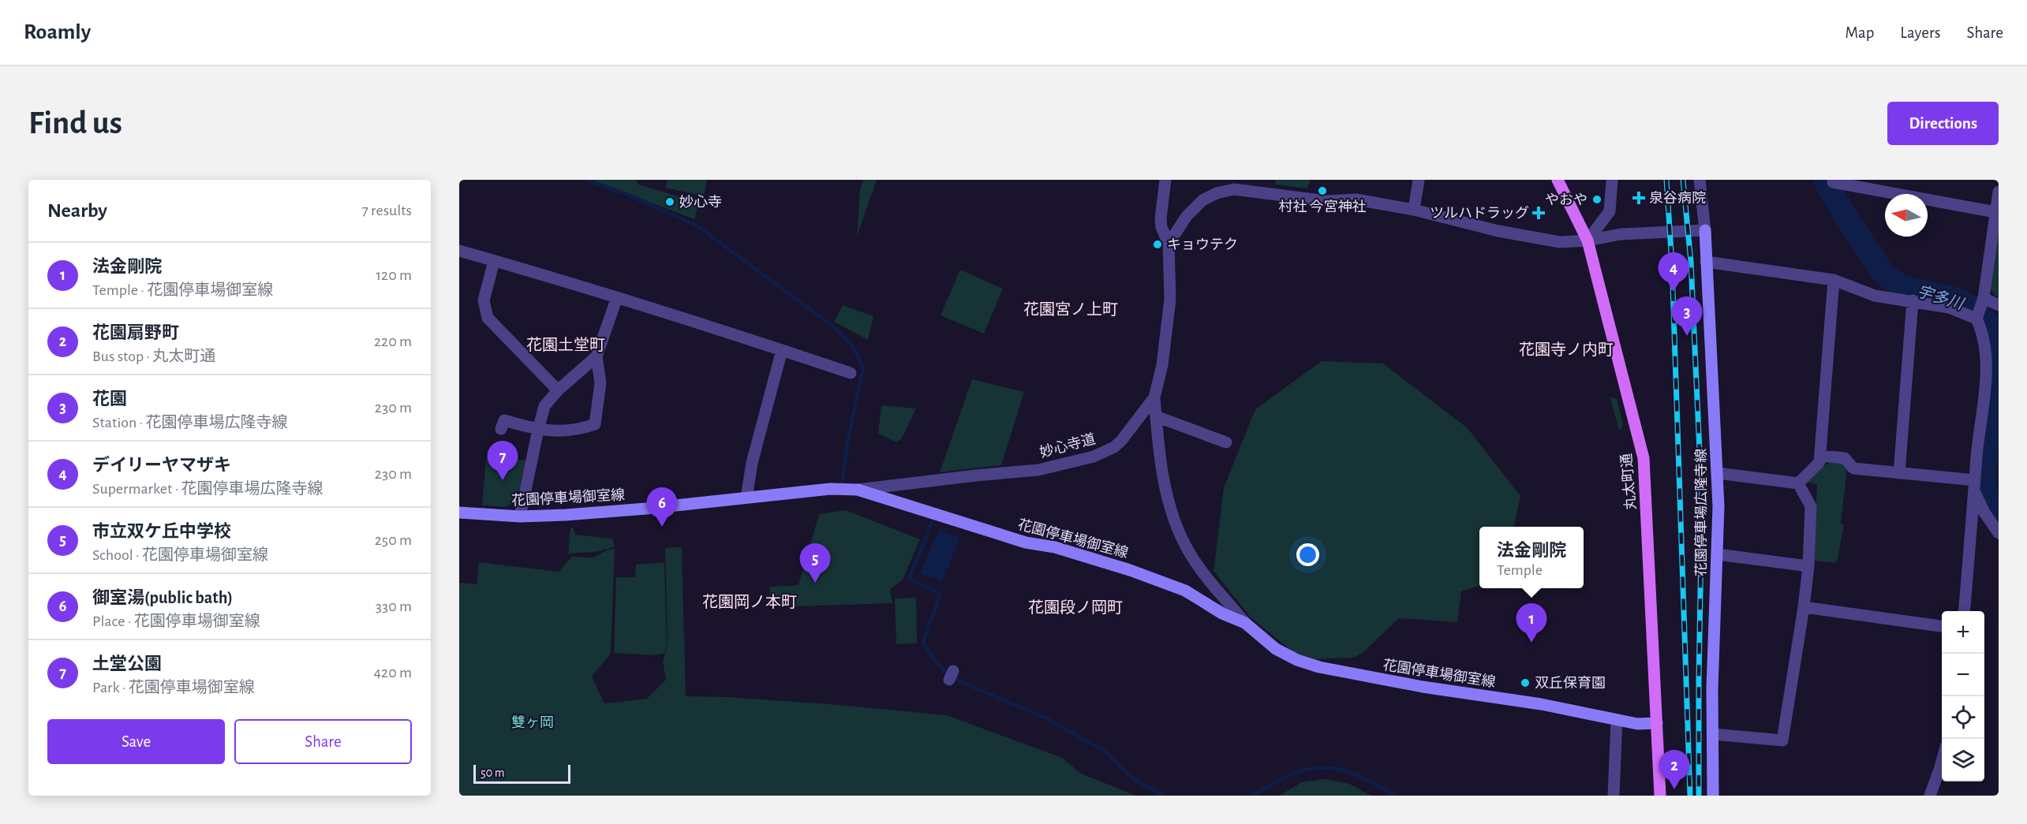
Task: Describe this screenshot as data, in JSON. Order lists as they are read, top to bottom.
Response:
{
  "streets": {
    "main road": ["丸太町通", "花園停車場御室線", "花園停車場広隆寺線"],
    "street": ["妙心寺道"]
  },
  "crossings": [
    ["妙心寺道", "花園停車場御室線"],
    ["丸太町通", "花園停車場御室線"]
  ],
  "districts": [
    "花園宮ノ上町",
    "花園土堂町",
    "花園寺ノ内町",
    "花園岡ノ本町",
    "花園段ノ岡町"
  ],
  "water": ["宇多川"],
  "parks": ["雙ヶ岡"],
  "places": {
    "other": [
      "村社 今宮神社",
      "やおや",
      "妙心寺",
      "キョウテク",
      "双丘保育園"
    ],
    "health": ["泉谷病院", "ツルハドラッグ"]
  },
  "scale_bar": "50 m",
  "north": "left",
  "page": {
    "header": "Roamly",
    "nav": ["Map", "Layers", "Share"],
    "buttons": [
      "Directions",
      ["Save", "Share"]
    ],
    "title": "Find us",
    "heading": ["Nearby", "7 results"],
    "list": [
      {
        "mark": "1",
        "name": "法金剛院",
        "note": "Temple · 花園停車場御室線",
        "value": "120 m"
      },
      {
        "mark": "2",
        "name": "花園扇野町",
        "note": "Bus stop · 丸太町通",
        "value": "220 m"
      },
      {
        "mark": "3",
        "name": "花園",
        "note": "Station · 花園停車場広隆寺線",
        "value": "230 m"
      },
      {
        "mark": "4",
        "name": "デイリーヤマザキ",
        "note": "Supermarket · 花園停車場広隆寺線",
        "value": "230 m"
      },
      {
        "mark": "5",
        "name": "市立双ケ丘中学校",
        "note": "School · 花園停車場御室線",
        "value": "250 m"
      },
      {
        "mark": "6",
        "name": "御室湯(public bath)",
        "note": "Place · 花園停車場御室線",
        "value": "330 m"
      },
      {
        "mark": "7",
        "name": "土堂公園",
        "note": "Park · 花園停車場御室線",
        "value": "420 m"
      }
    ],
    "pins": [
      "4",
      "3",
      "7",
      "6",
      "5",
      "1",
      "2"
    ],
    "popup": ["法金剛院", "Temple"],
    "map_buttons": ["+", "−"],
    "scale": "50 m"
  }
}
